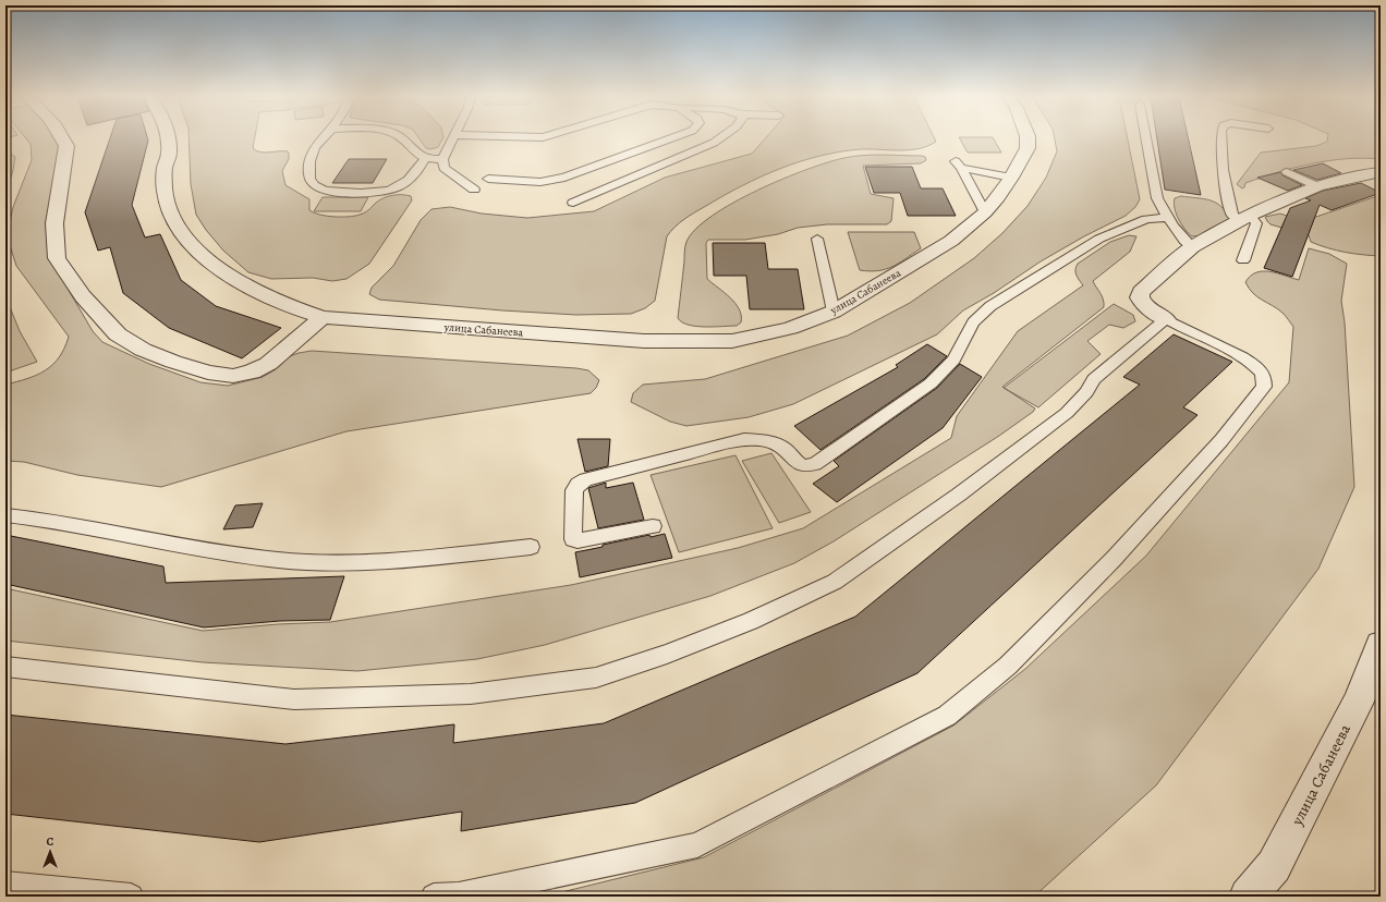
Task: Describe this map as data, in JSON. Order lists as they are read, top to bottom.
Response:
{
  "streets": {
    "street": ["улица Сабанеева"]
  },
  "north": "top"
}
